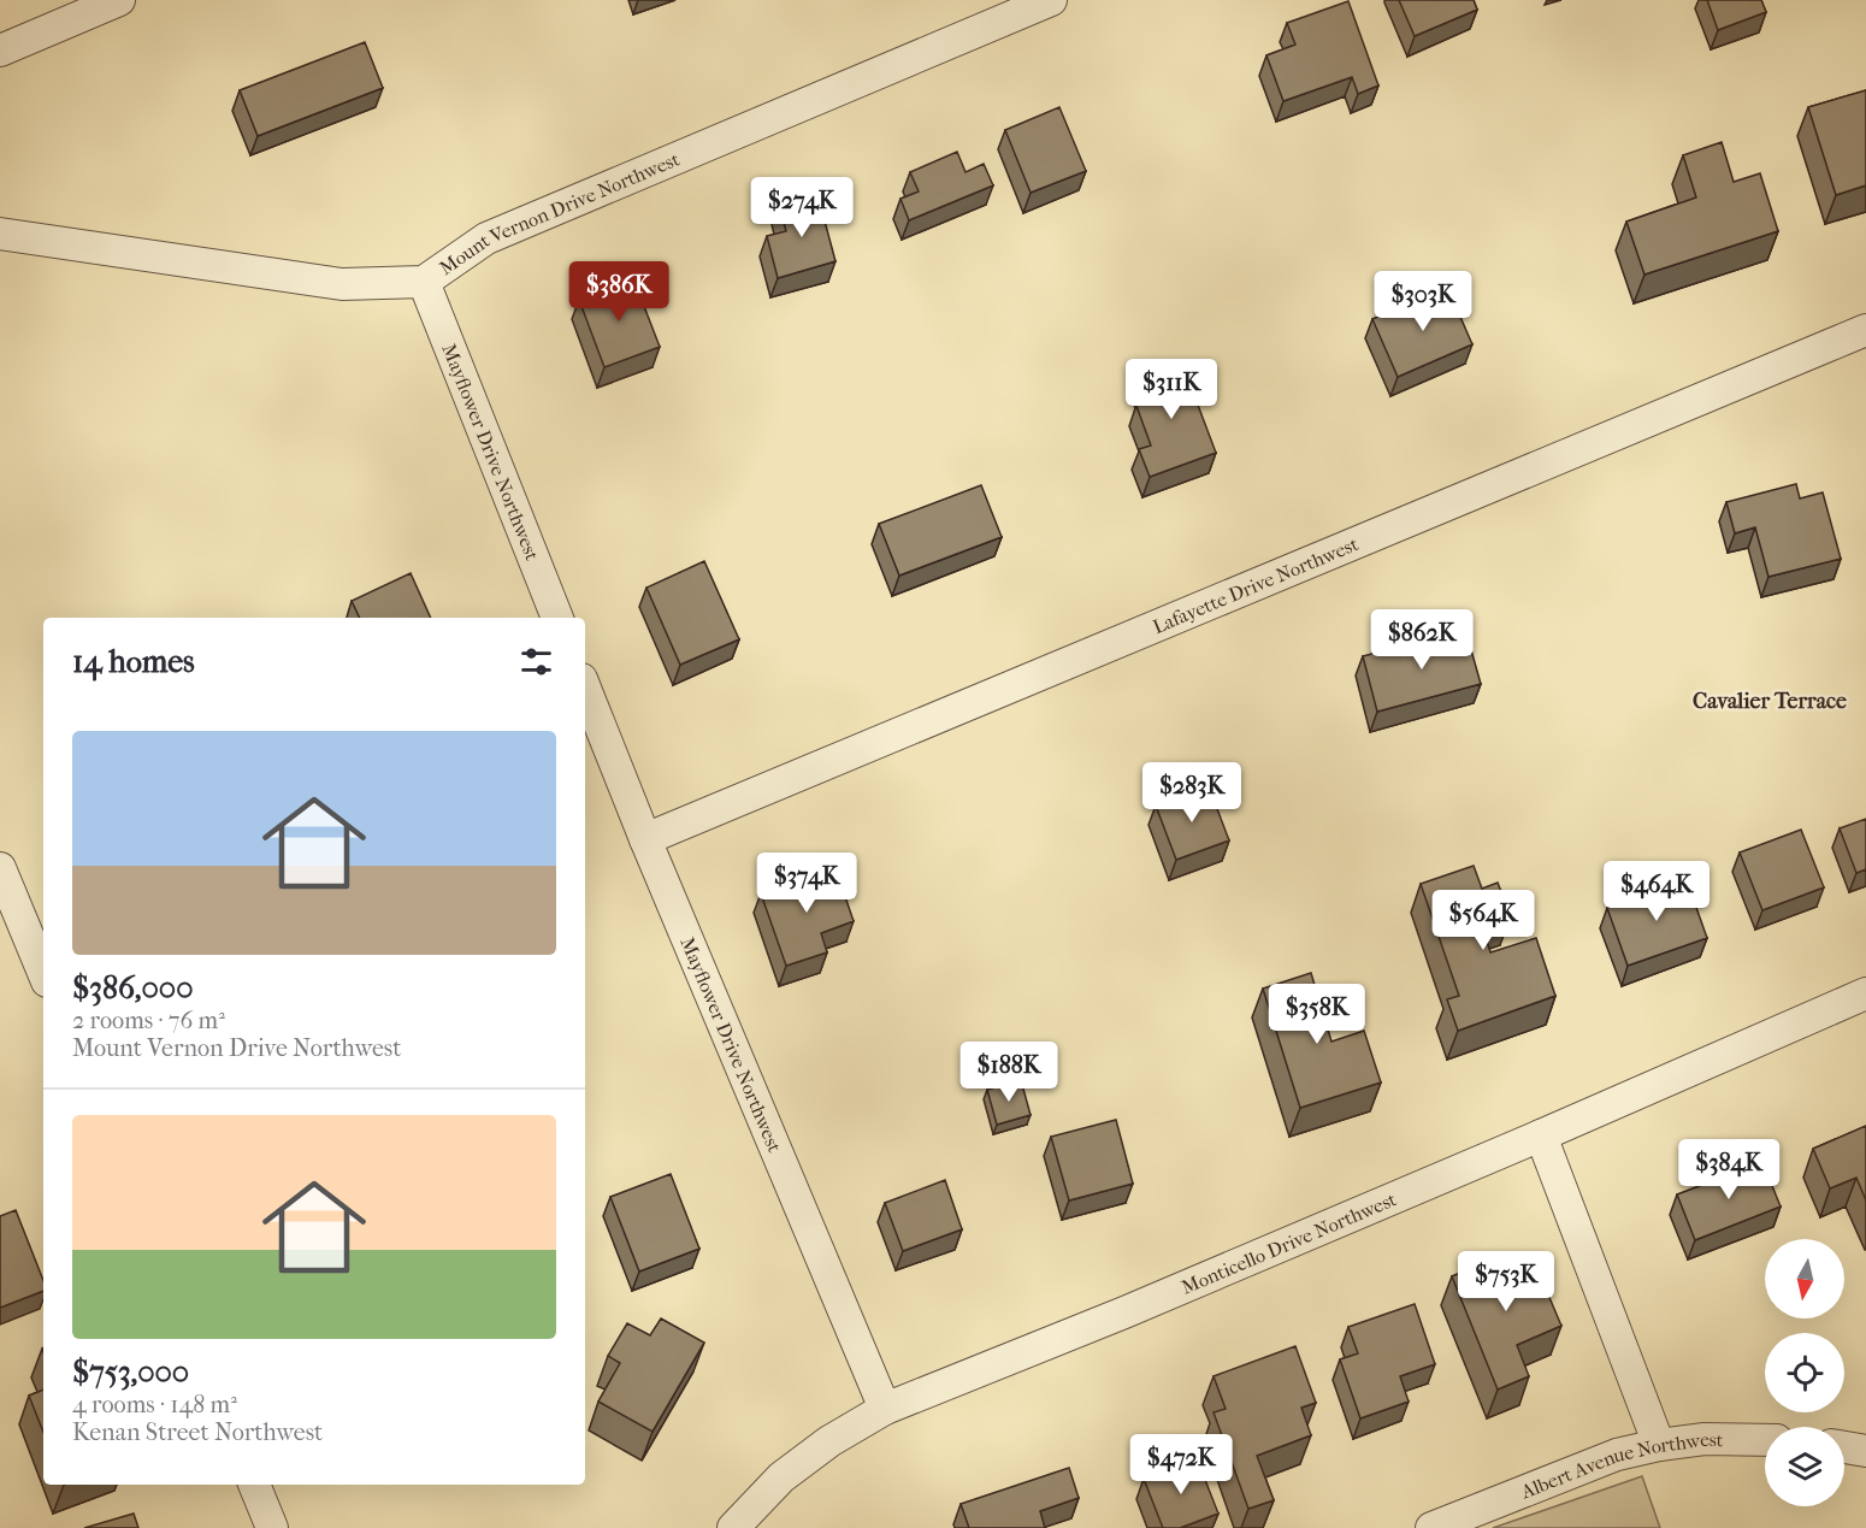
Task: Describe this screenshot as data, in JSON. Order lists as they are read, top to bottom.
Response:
{
  "streets": {
    "street": [
      "Mount Vernon Drive Northwest",
      "Mayflower Drive Northwest",
      "Lafayette Drive Northwest",
      "Monticello Drive Northwest",
      "Albert Avenue Northwest"
    ]
  },
  "crossings": [
    ["Mount Vernon Drive Northwest", "Mayflower Drive Northwest"],
    ["Mayflower Drive Northwest", "Lafayette Drive Northwest"],
    ["Mayflower Drive Northwest", "Monticello Drive Northwest"]
  ],
  "districts": ["Cavalier Terrace"],
  "north": "bottom",
  "page": {
    "price": [
      "$274K",
      "$386K",
      "$303K",
      "$311K",
      "$862K",
      "$283K",
      "$374K",
      "$464K",
      "$564K",
      "$358K",
      "$188K",
      "$384K",
      "$753K",
      "$472K"
    ],
    "heading": "14 homes",
    "list": [
      {
        "name": "$386,000",
        "note": "2 rooms · 76 m² · Mount Vernon Drive Northwest"
      },
      {
        "name": "$753,000",
        "note": "4 rooms · 148 m² · Kenan Street Northwest"
      }
    ]
  }
}
